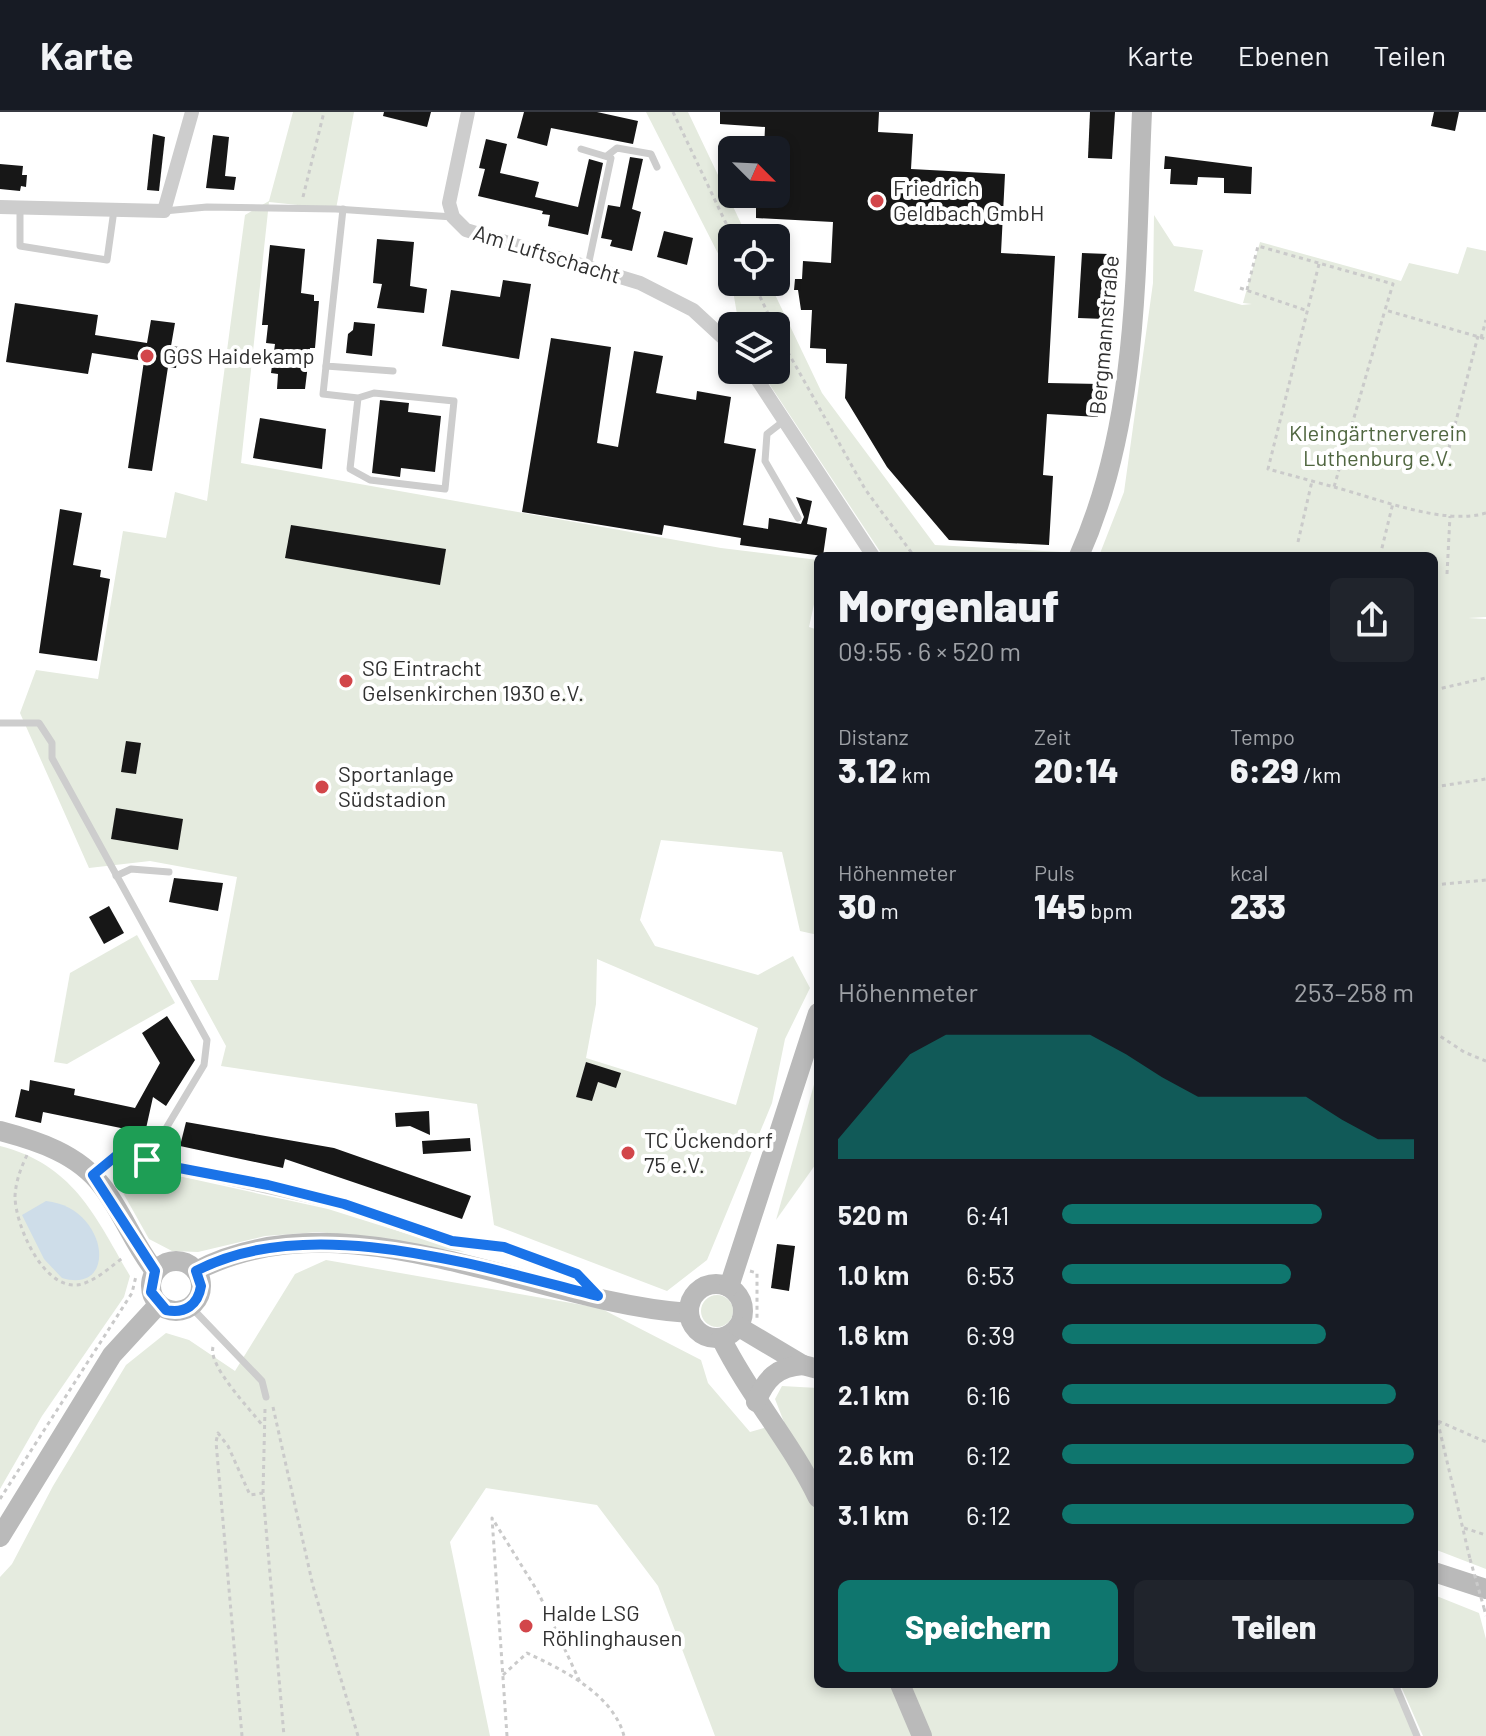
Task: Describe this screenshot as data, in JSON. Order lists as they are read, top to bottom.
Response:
{
  "streets": {
    "street": ["Am Luftschacht", "Bergmannstraße"]
  },
  "parks": ["Kleingärtnerverein Luthenburg e.V."],
  "places": [
    "Friedrich Geldbach GmbH",
    "GGS Haidekamp",
    "SG Eintracht Gelsenkirchen 1930 e.V.",
    "Sportanlage Südstadion",
    "TC Ückendorf 75 e.V.",
    "Halde LSG Röhlinghausen"
  ],
  "north": "bottom right",
  "page": {
    "header": "Karte",
    "nav": ["Karte", "Ebenen", "Teilen"],
    "heading": ["Morgenlauf", "09:55 · 6 × 520 m"],
    "stats": [
      ["Distanz", "3.12 km"],
      ["Zeit", "20:14"],
      ["Tempo", "6:29 /km"],
      ["Höhenmeter", "30 m"],
      ["Puls", "145 bpm"],
      ["kcal", "233"]
    ],
    "chart": ["Höhenmeter", "253–258 m"],
    "list": [
      {
        "name": "520 m",
        "note": "6:41"
      },
      {
        "name": "1.0 km",
        "note": "6:53"
      },
      {
        "name": "1.6 km",
        "note": "6:39"
      },
      {
        "name": "2.1 km",
        "note": "6:16"
      },
      {
        "name": "2.6 km",
        "note": "6:12"
      },
      {
        "name": "3.1 km",
        "note": "6:12"
      }
    ],
    "buttons": ["Speichern", "Teilen"]
  }
}
